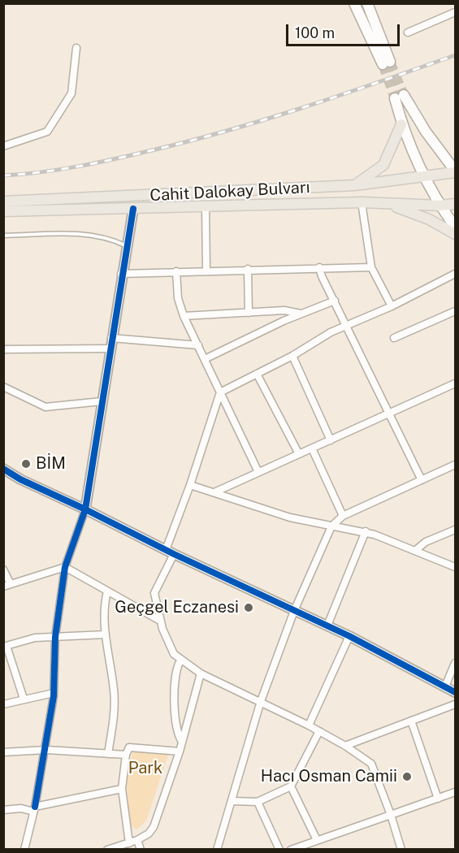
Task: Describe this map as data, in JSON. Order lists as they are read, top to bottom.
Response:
{
  "streets": {
    "main road": ["Cahit Dalokay Bulvarı"]
  },
  "parks": ["Park"],
  "places": ["BİM", "Geçgel Eczanesi", "Hacı Osman Camii"],
  "scale_bar": "100 m"
}
